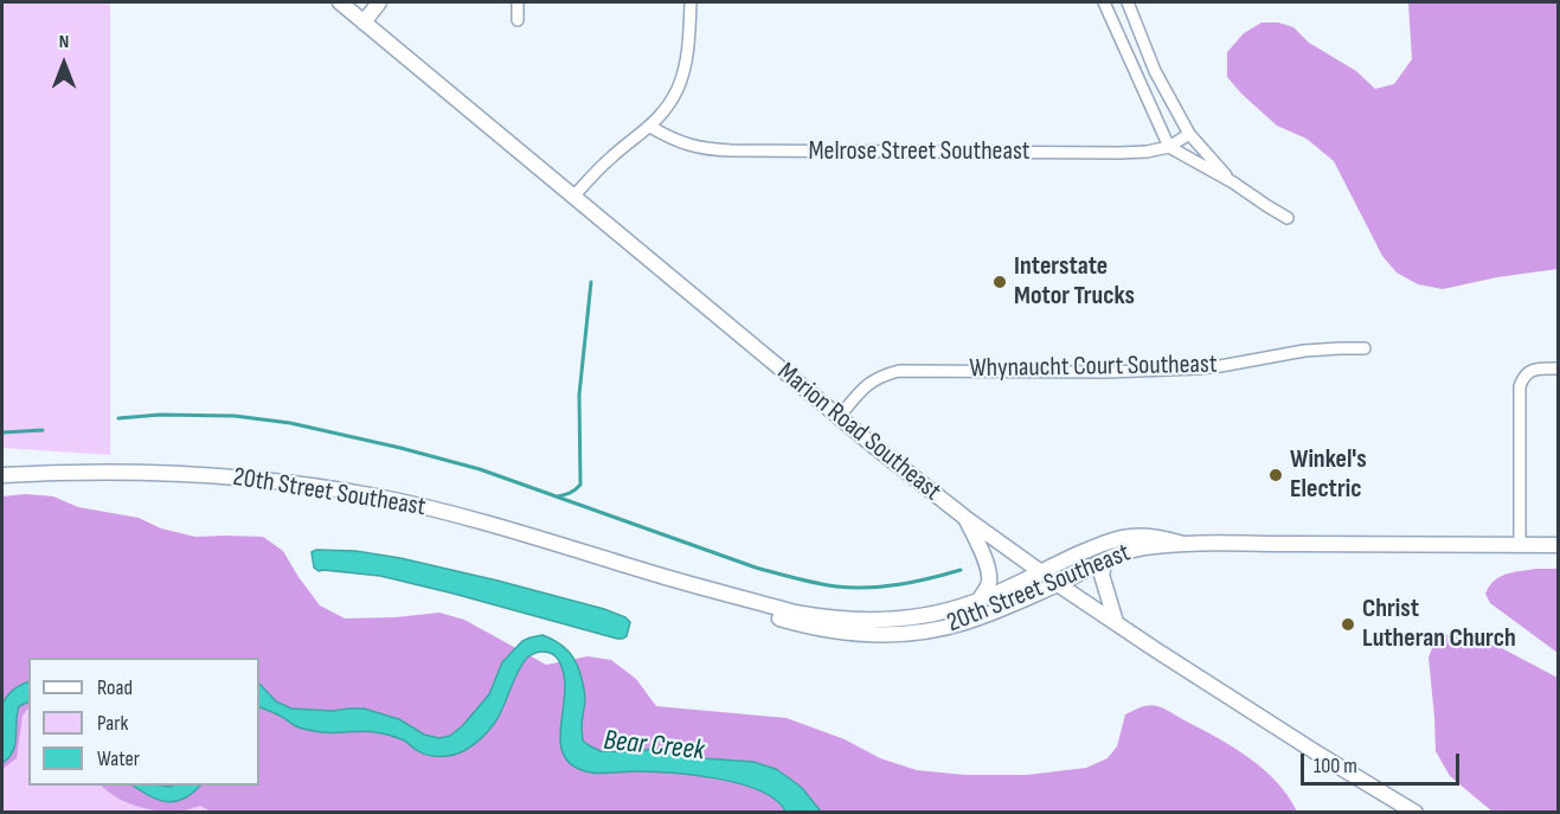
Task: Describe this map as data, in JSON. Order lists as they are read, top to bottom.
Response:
{
  "streets": {
    "street": [
      "Melrose Street Southeast",
      "Whynaucht Court Southeast",
      "Marion Road Southeast",
      "20th Street Southeast"
    ]
  },
  "crossings": [
    ["Whynaucht Court Southeast", "Marion Road Southeast"],
    ["Marion Road Southeast", "20th Street Southeast"]
  ],
  "water": ["Bear Creek"],
  "places": ["Interstate Motor Trucks", "Winkel's Electric", "Christ Lutheran Church"],
  "legend": ["Road", "Park", "Water"],
  "scale_bar": "100 m",
  "north": "top"
}
